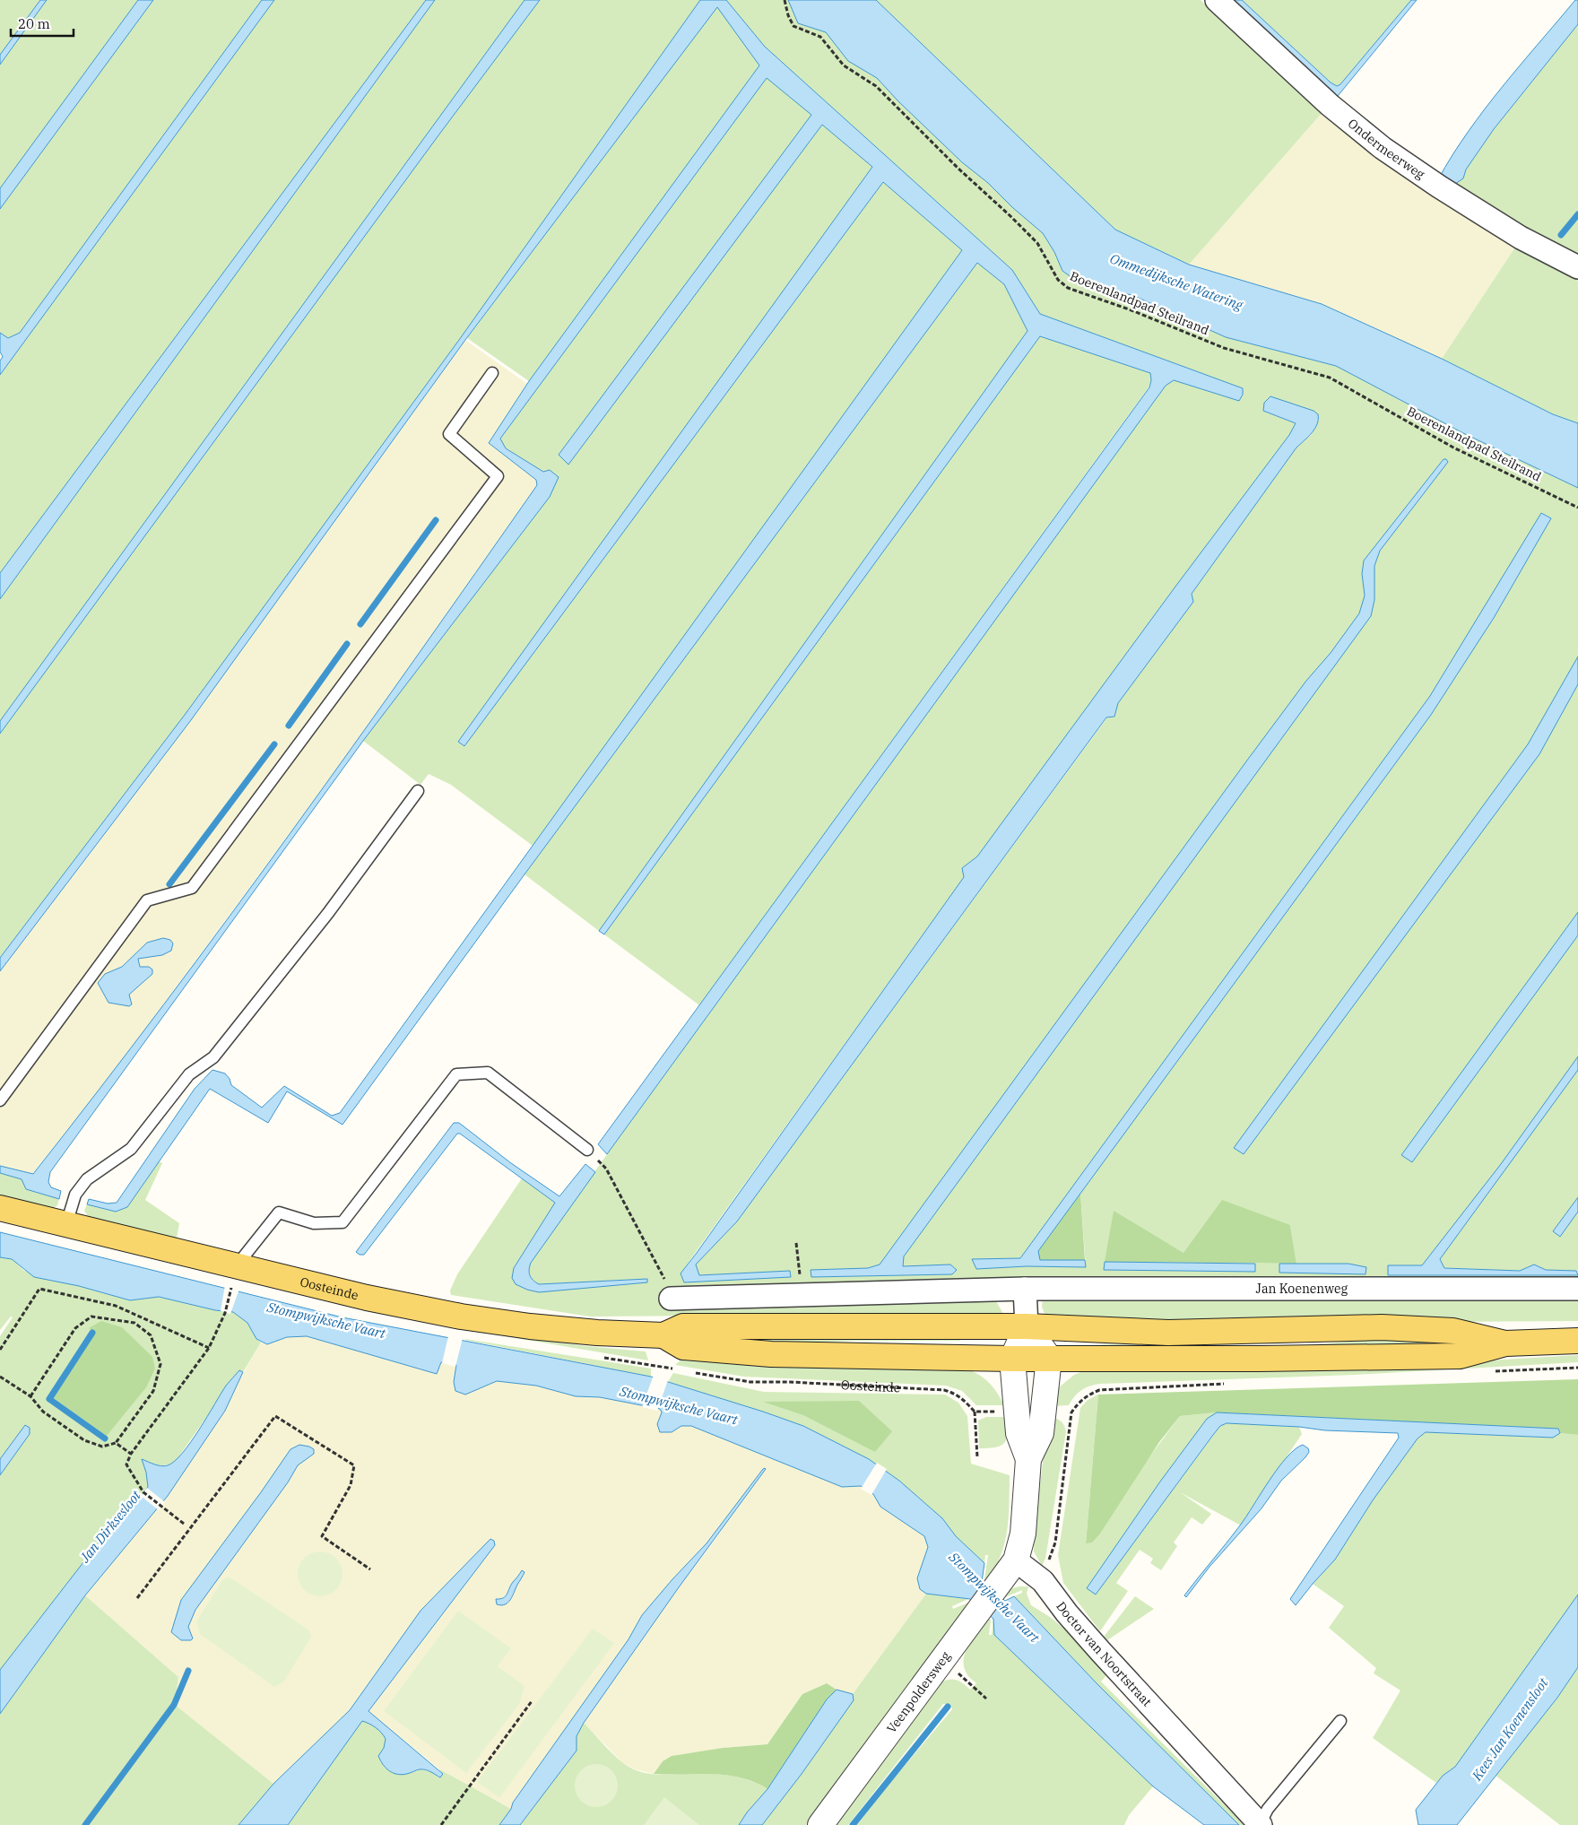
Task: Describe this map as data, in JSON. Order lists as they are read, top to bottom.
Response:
{
  "streets": {
    "main road": ["Oosteinde"],
    "street": [
      "Ondermeerweg",
      "Jan Koenenweg",
      "Doctor van Noortstraat",
      "Veenpoldersweg"
    ],
    "path": ["Boerenlandpad Steilrand"]
  },
  "crossings": [
    ["Doctor van Noortstraat", "Veenpoldersweg"]
  ],
  "water": [
    "Ommedijksche Watering",
    "Stompwijksche Vaart",
    "Jan Dirksesloot",
    "Kees Jan Koenensloot"
  ],
  "scale_bar": "20 m"
}
